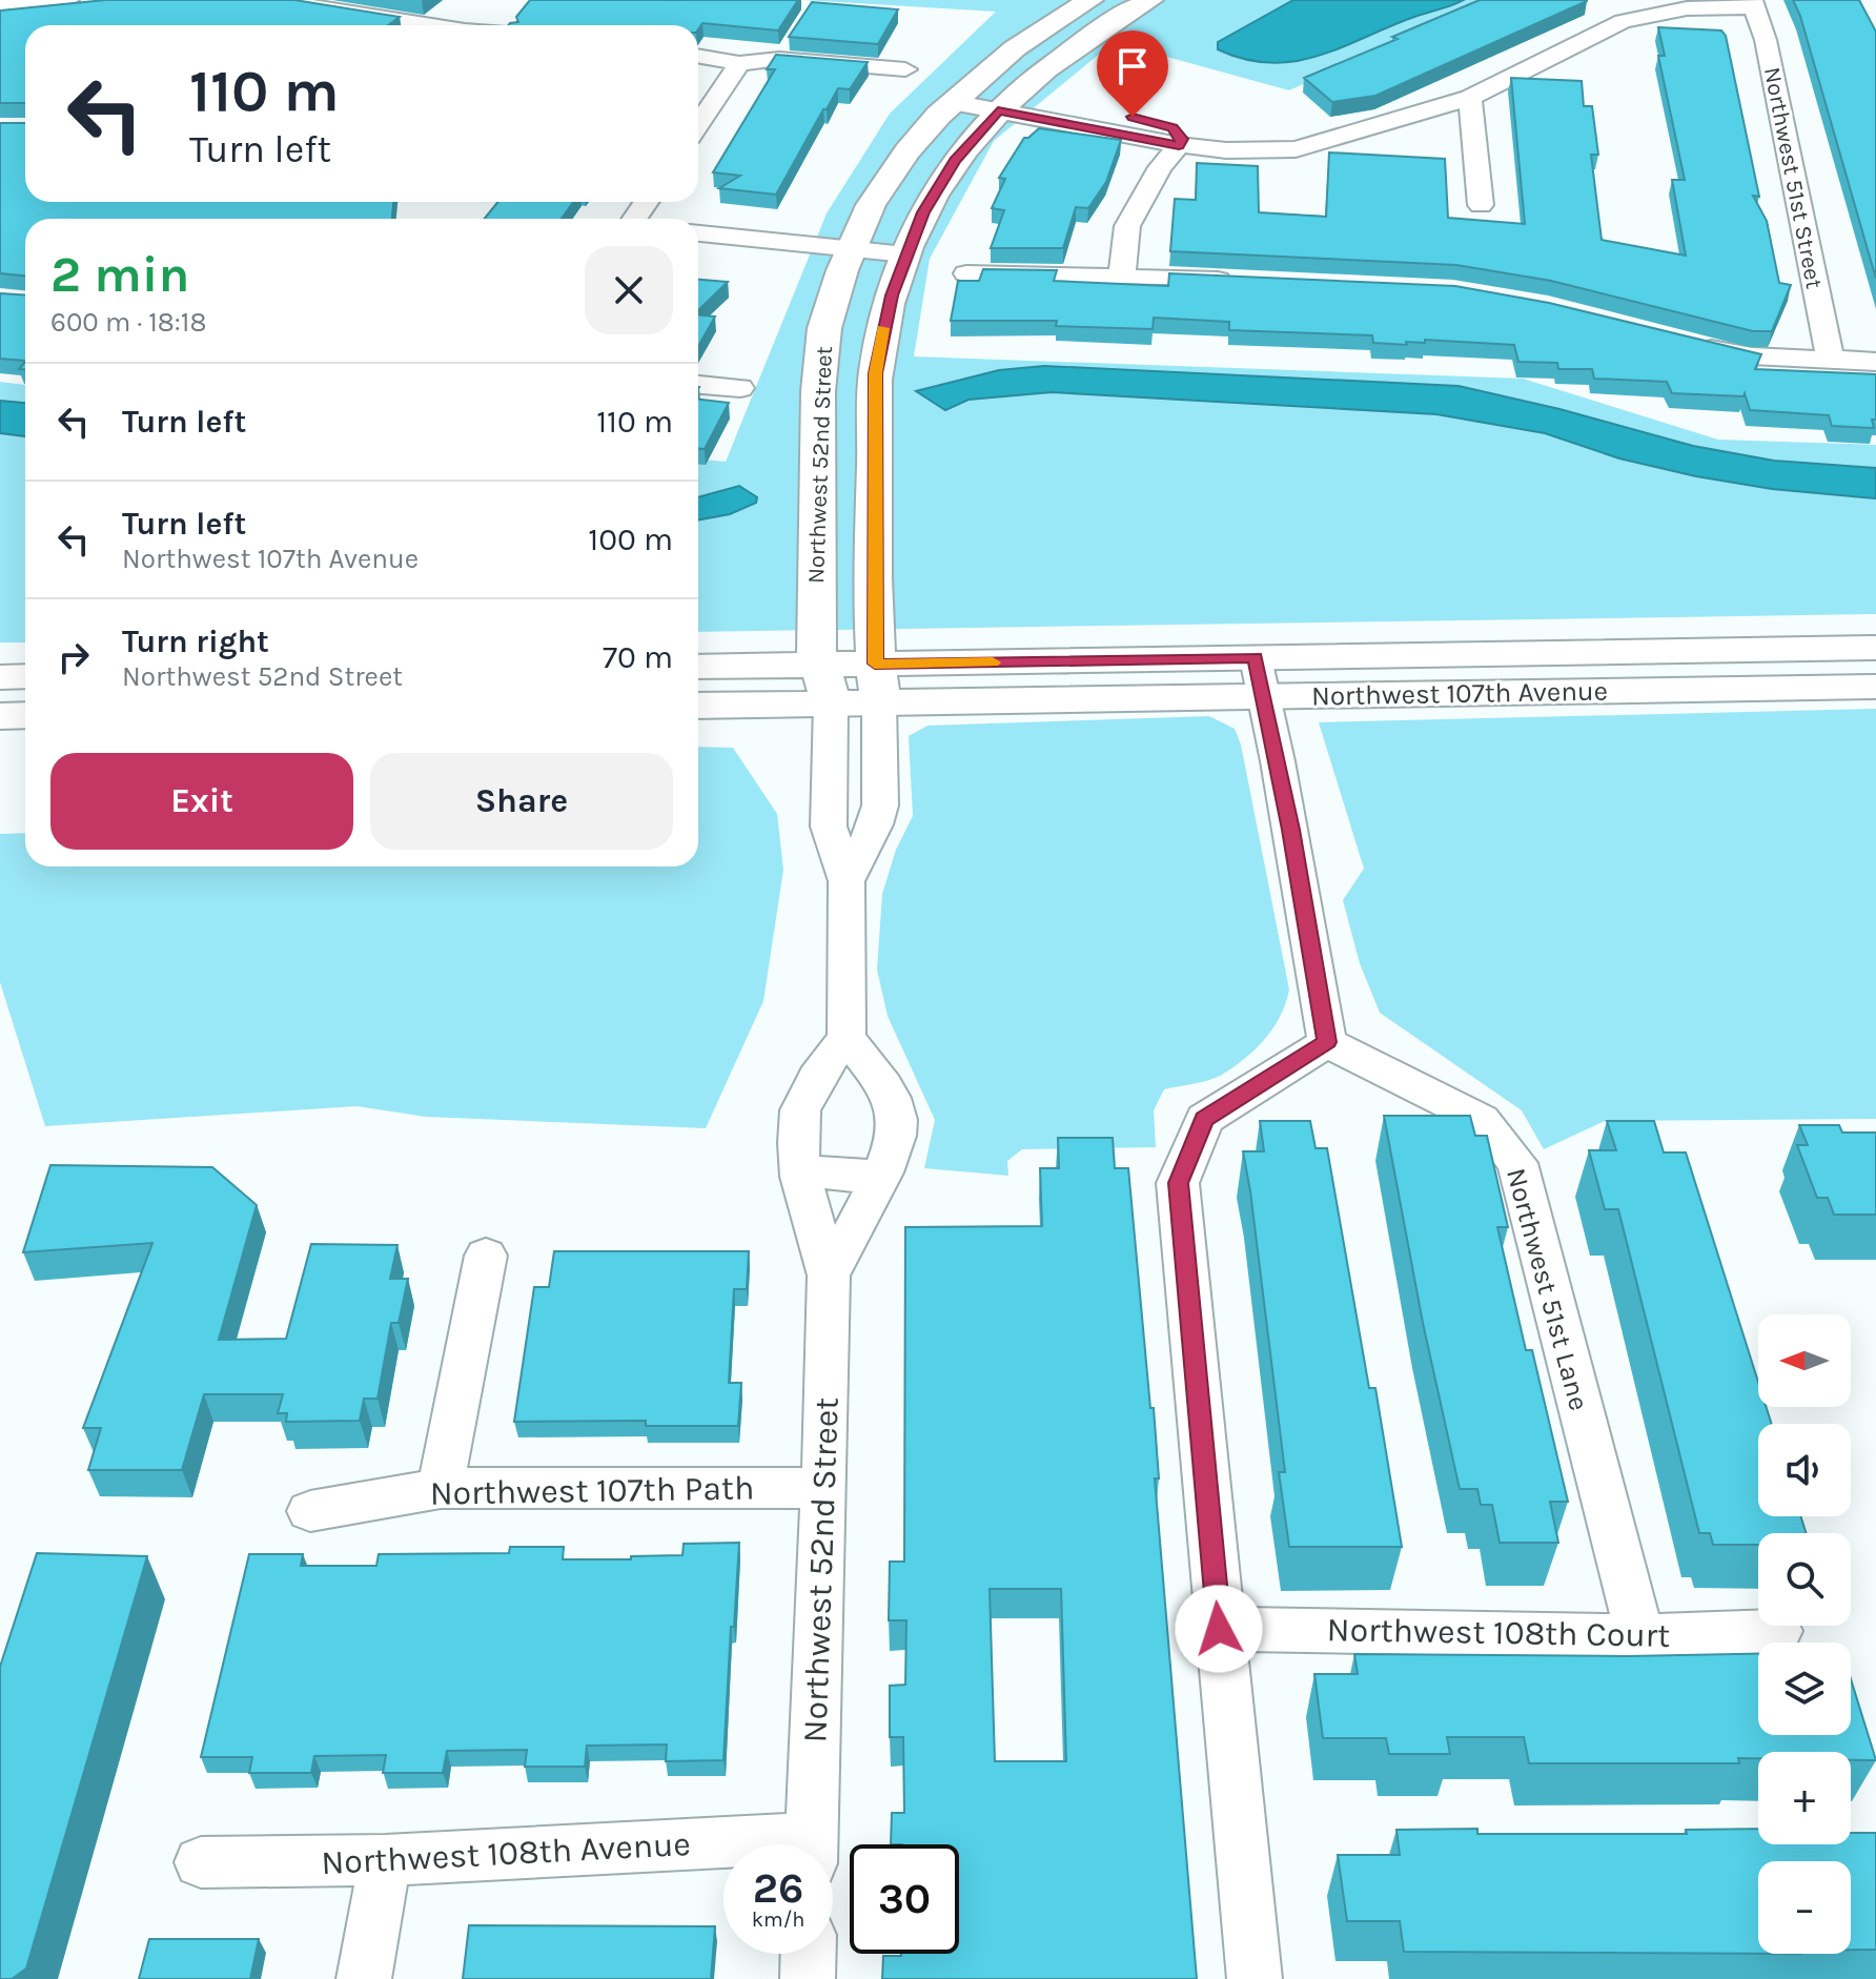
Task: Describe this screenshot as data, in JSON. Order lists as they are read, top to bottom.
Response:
{
  "streets": {
    "street": [
      "Northwest 51st Street",
      "Northwest 52nd Street",
      "Northwest 107th Avenue",
      "Northwest 51st Lane",
      "Northwest 107th Path",
      "Northwest 108th Court",
      "Northwest 108th Avenue"
    ]
  },
  "crossings": [
    ["Northwest 52nd Street", "Northwest 107th Avenue"],
    ["Northwest 52nd Street", "Northwest 107th Path"],
    ["Northwest 51st Lane", "Northwest 108th Court"]
  ],
  "north": "left",
  "page": {
    "turn": ["110 m", "Turn left"],
    "heading": ["2 min", "600 m · 18:18"],
    "list": [
      {
        "name": "Turn left",
        "value": "110 m"
      },
      {
        "name": "Turn left",
        "note": "Northwest 107th Avenue",
        "value": "100 m"
      },
      {
        "name": "Turn right",
        "note": "Northwest 52nd Street",
        "value": "70 m"
      }
    ],
    "buttons": ["Exit", "Share"],
    "map_buttons": ["+", "−"],
    "speed": "26 km/h",
    "limit": "30"
  }
}
